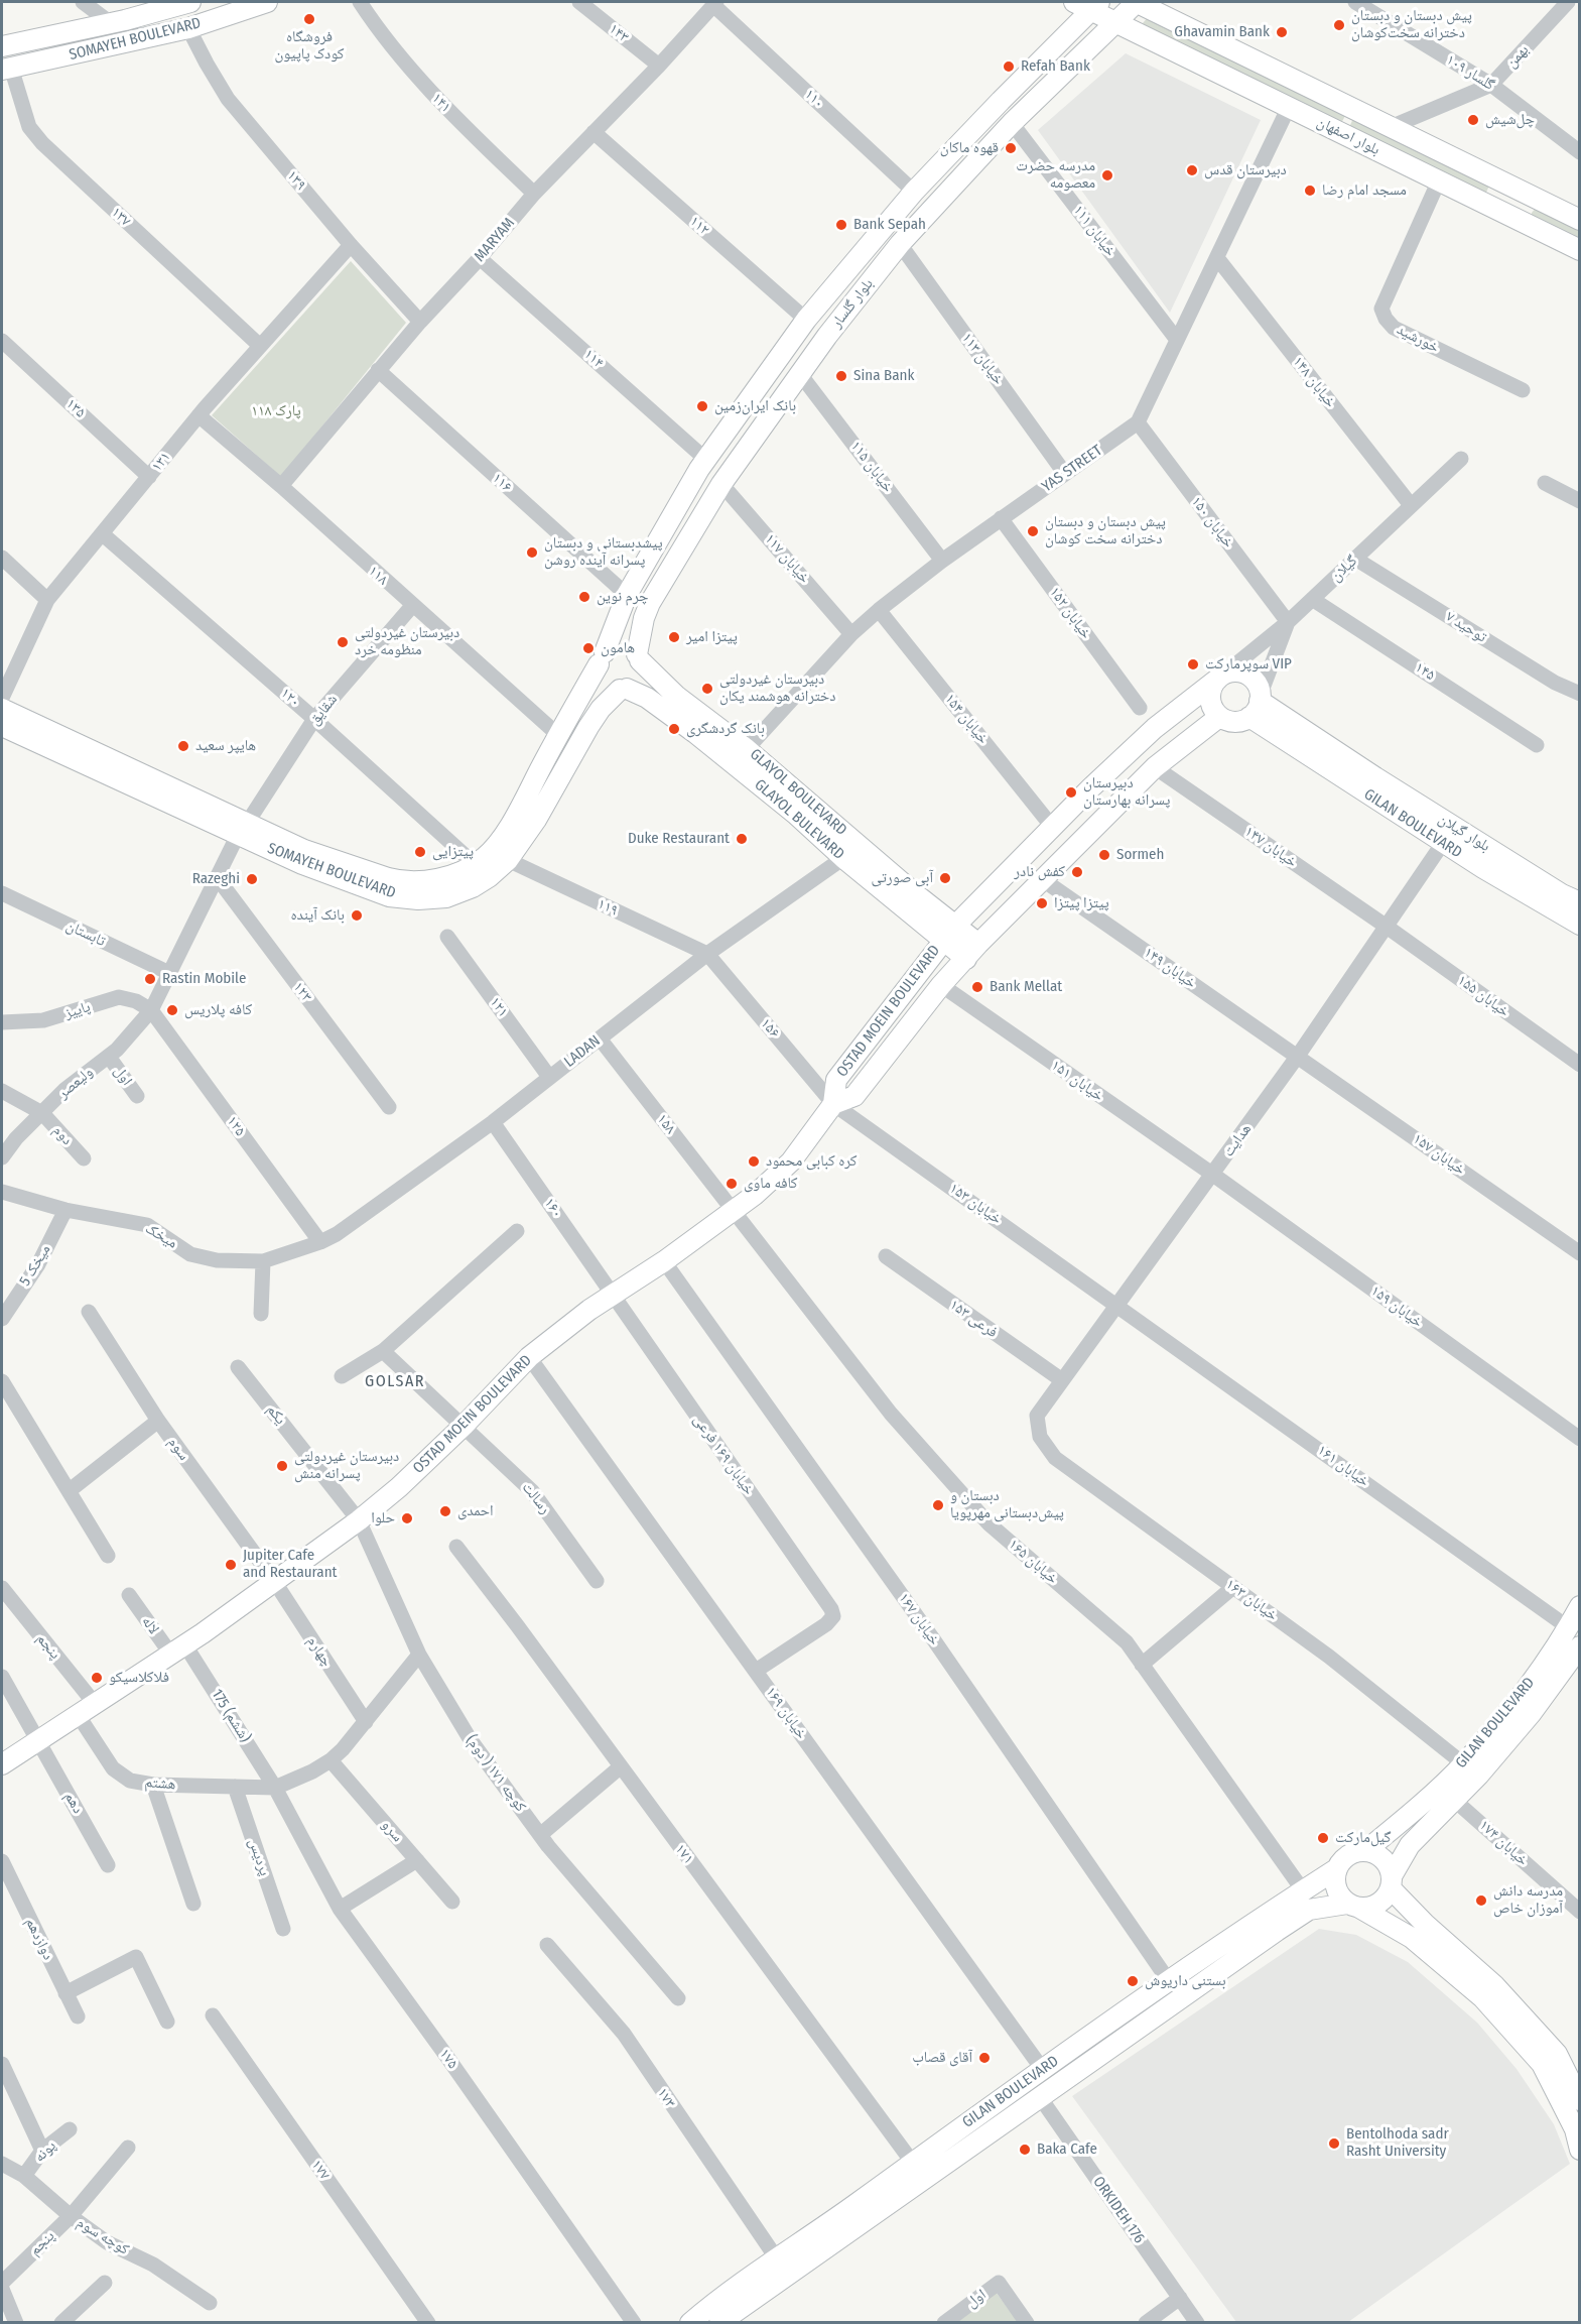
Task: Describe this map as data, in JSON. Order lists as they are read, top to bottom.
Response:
{
  "streets": {
    "main road": [
      "SOMAYEH BOULEVARD",
      "بلوار اصفهان",
      "بلوار گلسار",
      "GLAYOL BOULEVARD",
      "GLAYOL BULEVARD",
      "GILAN BOULEVARD",
      "بلوار گیلان",
      "OSTAD MOEIN BOULEVARD"
    ],
    "street": [
      "۱۴۳",
      "بهمن",
      "گلسار ۱۰۹",
      "۱۱۰",
      "۱۴۱",
      "۱۳۹",
      "۱۳۷",
      "۱۱۲",
      "خیابان ۱۱۱",
      "MARYAM",
      "خورشید",
      "۱۱۴",
      "خیابان ۱۱۳",
      "خیابان ۱۴۸",
      "۱۳۵",
      "۱۳۱",
      "خیابان ۱۱۵",
      "YAS STREET",
      "۱۱۶",
      "خیابان ۱۵۰",
      "خیابان ۱۱۷",
      "گیلان",
      "۱۱۸",
      "خیابان ۱۵۲",
      "توحید ۷",
      "۱۴۵",
      "۱۲۰",
      "شقایق",
      "خیابان ۱۵۴",
      "خیابان ۱۴۷",
      "۱۱۹",
      "تابستان",
      "خیابان ۱۴۹",
      "۱۲۳",
      "خیابان ۱۵۵",
      "۱۲۱",
      "پاییز",
      "۱۵۶",
      "LADAN",
      "اول",
      "خیابان ۱۵۱",
      "ولیعصر",
      "۱۵۸",
      "۱۲۵",
      "دوم",
      "هدایت",
      "خیابان ۱۵۷",
      "خیابان ۱۵۳",
      "۱۶۰",
      "میخک",
      "میخک 5",
      "خیابان ۱۵۹",
      "۱۵۳ فرعی",
      "یکم",
      "سوم",
      "خیابان ۱۶۹ فرعی",
      "خیابان ۱۶۱",
      "رسالت",
      "خیابان ۱۶۵",
      "خیابان ۱۶۳",
      "خیابان ۱۶۷",
      "لاله",
      "پنجم",
      "چهارم",
      "خیابان ۱۶۹",
      "175 (ششم)",
      "کوچه ۱۷۱ ( دوم)",
      "هشتم",
      "دهم",
      "سرو",
      "خیابان ۱۷۴",
      "۱۷۱",
      "پردیس",
      "دوازدهم",
      "۱۷۵",
      "۱۷۳",
      "پونه",
      "۱۷۷",
      "ORKIDEH 176",
      "کوچه سوم"
    ]
  },
  "crossings": [
    ["۱۴۳", "MARYAM"],
    ["SOMAYEH BOULEVARD", "۱۳۹"],
    ["SOMAYEH BOULEVARD", "۱۳۷"],
    ["SOMAYEH BOULEVARD", "بلوار گلسار"],
    ["SOMAYEH BOULEVARD", "۱۱۸"],
    ["SOMAYEH BOULEVARD", "۱۲۰"],
    ["SOMAYEH BOULEVARD", "شقایق"],
    ["SOMAYEH BOULEVARD", "GLAYOL BOULEVARD"],
    ["SOMAYEH BOULEVARD", "GLAYOL BULEVARD"],
    ["SOMAYEH BOULEVARD", "۱۱۹"],
    ["بهمن", "گلسار ۱۰۹"],
    ["بهمن", "بلوار اصفهان"],
    ["۱۱۰", "MARYAM"],
    ["۱۱۰", "بلوار گلسار"],
    ["۱۴۱", "MARYAM"],
    ["بلوار اصفهان", "بلوار گلسار"],
    ["بلوار اصفهان", "خورشید"],
    ["بلوار اصفهان", "YAS STREET"],
    ["۱۳۹", "MARYAM"],
    ["۱۳۹", "۱۳۱"],
    ["۱۳۷", "۱۳۱"],
    ["۱۱۲", "MARYAM"],
    ["۱۱۲", "بلوار گلسار"],
    ["خیابان ۱۱۱", "بلوار گلسار"],
    ["خیابان ۱۱۱", "YAS STREET"],
    ["MARYAM", "۱۱۴"],
    ["MARYAM", "۱۱۶"],
    ["MARYAM", "۱۱۸"],
    ["بلوار گلسار", "۱۱۴"],
    ["بلوار گلسار", "خیابان ۱۱۳"],
    ["بلوار گلسار", "خیابان ۱۱۵"],
    ["بلوار گلسار", "۱۱۶"],
    ["بلوار گلسار", "خیابان ۱۱۷"],
    ["بلوار گلسار", "GLAYOL BOULEVARD"],
    ["بلوار گلسار", "GLAYOL BULEVARD"],
    ["خیابان ۱۱۳", "YAS STREET"],
    ["خیابان ۱۴۸", "YAS STREET"],
    ["خیابان ۱۴۸", "گیلان"],
    ["۱۳۵", "۱۳۱"],
    ["۱۳۱", "۱۱۸"],
    ["۱۳۱", "۱۲۰"],
    ["خیابان ۱۱۵", "YAS STREET"],
    ["YAS STREET", "خیابان ۱۵۰"],
    ["YAS STREET", "خیابان ۱۱۷"],
    ["YAS STREET", "خیابان ۱۵۲"],
    ["YAS STREET", "خیابان ۱۵۴"],
    ["YAS STREET", "GLAYOL BOULEVARD"],
    ["خیابان ۱۵۰", "گیلان"],
    ["گیلان", "توحید ۷"],
    ["گیلان", "۱۴۵"],
    ["گیلان", "GILAN BOULEVARD"],
    ["گیلان", "بلوار گیلان"],
    ["۱۱۸", "شقایق"],
    ["۱۲۰", "شقایق"],
    ["GLAYOL BOULEVARD", "GLAYOL BULEVARD"],
    ["GLAYOL BOULEVARD", "OSTAD MOEIN BOULEVARD"],
    ["GLAYOL BULEVARD", "OSTAD MOEIN BOULEVARD"],
    ["GLAYOL BULEVARD", "LADAN"],
    ["GILAN BOULEVARD", "بلوار گیلان"],
    ["GILAN BOULEVARD", "هدایت"],
    ["GILAN BOULEVARD", "خیابان ۱۶۱"],
    ["GILAN BOULEVARD", "خیابان ۱۶۵"],
    ["GILAN BOULEVARD", "خیابان ۱۶۳"],
    ["GILAN BOULEVARD", "خیابان ۱۶۷"],
    ["GILAN BOULEVARD", "خیابان ۱۶۹"],
    ["GILAN BOULEVARD", "خیابان ۱۷۴"],
    ["GILAN BOULEVARD", "۱۷۱"],
    ["GILAN BOULEVARD", "۱۷۳"],
    ["GILAN BOULEVARD", "ORKIDEH 176"],
    ["خیابان ۱۴۷", "خیابان ۱۵۵"],
    ["خیابان ۱۴۷", "هدایت"],
    ["۱۱۹", "۱۵۶"],
    ["۱۱۹", "LADAN"],
    ["خیابان ۱۴۹", "هدایت"],
    ["خیابان ۱۴۹", "خیابان ۱۵۷"],
    ["خیابان ۱۵۵", "هدایت"],
    ["۱۲۱", "LADAN"],
    ["پاییز", "ولیعصر"],
    ["پاییز", "۱۲۵"],
    ["OSTAD MOEIN BOULEVARD", "۱۵۶"],
    ["OSTAD MOEIN BOULEVARD", "خیابان ۱۵۱"],
    ["OSTAD MOEIN BOULEVARD", "۱۵۸"],
    ["OSTAD MOEIN BOULEVARD", "خیابان ۱۵۳"],
    ["OSTAD MOEIN BOULEVARD", "۱۶۰"],
    ["OSTAD MOEIN BOULEVARD", "یکم"],
    ["OSTAD MOEIN BOULEVARD", "سوم"],
    ["OSTAD MOEIN BOULEVARD", "خیابان ۱۶۹ فرعی"],
    ["OSTAD MOEIN BOULEVARD", "رسالت"],
    ["OSTAD MOEIN BOULEVARD", "خیابان ۱۶۵"],
    ["OSTAD MOEIN BOULEVARD", "خیابان ۱۶۷"],
    ["OSTAD MOEIN BOULEVARD", "لاله"],
    ["OSTAD MOEIN BOULEVARD", "پنجم"],
    ["OSTAD MOEIN BOULEVARD", "چهارم"],
    ["OSTAD MOEIN BOULEVARD", "خیابان ۱۶۹"],
    ["OSTAD MOEIN BOULEVARD", "175 (ششم)"],
    ["OSTAD MOEIN BOULEVARD", "کوچه ۱۷۱ ( دوم)"],
    ["OSTAD MOEIN BOULEVARD", "هشتم"],
    ["OSTAD MOEIN BOULEVARD", "دهم"],
    ["۱۵۶", "LADAN"],
    ["۱۵۶", "خیابان ۱۵۳"],
    ["LADAN", "۱۵۸"],
    ["LADAN", "۱۲۵"],
    ["LADAN", "۱۶۰"],
    ["LADAN", "میخک"],
    ["اول", "ولیعصر"],
    ["خیابان ۱۵۱", "هدایت"],
    ["خیابان ۱۵۱", "خیابان ۱۵۹"],
    ["ولیعصر", "۱۲۵"],
    ["ولیعصر", "دوم"],
    ["۱۵۸", "خیابان ۱۶۵"],
    ["۱۲۵", "میخک"],
    ["هدایت", "خیابان ۱۵۷"],
    ["هدایت", "خیابان ۱۵۳"],
    ["هدایت", "خیابان ۱۵۹"],
    ["هدایت", "۱۵۳ فرعی"],
    ["هدایت", "خیابان ۱۶۱"],
    ["هدایت", "خیابان ۱۶۳"],
    ["خیابان ۱۵۳", "خیابان ۱۶۱"],
    ["۱۶۰", "خیابان ۱۶۹ فرعی"],
    ["میخک", "میخک 5"],
    ["یکم", "کوچه ۱۷۱ ( دوم)"],
    ["سوم", "چهارم"],
    ["خیابان ۱۶۹ فرعی", "خیابان ۱۶۹"],
    ["لاله", "175 (ششم)"],
    ["پنجم", "هشتم"],
    ["پنجم", "کوچه سوم"],
    ["175 (ششم)", "هشتم"],
    ["175 (ششم)", "۱۷۵"],
    ["هشتم", "پردیس"],
    ["هشتم", "۱۷۵"],
    ["پونه", "کوچه سوم"]
  ],
  "districts": ["GOLSAR"],
  "parks": ["پارک ۱۱۸"],
  "places": [
    "فروشگاه کودک پاپیون",
    "پیش دبستان و دبستان دخترانه سخت‌کوشان",
    "Ghavamin Bank",
    "Refah Bank",
    "چل‌شیش",
    "قهوه ماکان",
    "دبیرستان قدس",
    "مدرسه حضرت معصومه",
    "مسجد امام رضا",
    "Bank Sepah",
    "Sina Bank",
    "بانک ایران‌زمین",
    "پیش دبستان و دبستان دخترانه سخت کوشان",
    "پیشدبستانی و دبستان پسرانه آینده روشن",
    "چرم نوین",
    "پیتزا امیر",
    "دبیرستان غیردولتی منظومه خرد",
    "هامون",
    "سوپرمارکت VIP",
    "دبیرستان غیردولتی دخترانه هوشمند یکان",
    "بانک گردشگری",
    "هایپر سعید",
    "دبیرستان پسرانه بهارستان",
    "Duke Restaurant",
    "پیتزایی",
    "Sormeh",
    "کفش نادر",
    "آبی صورتی",
    "Razeghi",
    "پیتزا پیتزا",
    "بانک آینده",
    "Rastin Mobile",
    "Bank Mellat",
    "کافه پلاریس",
    "کره کبابی محمود",
    "کافه ماوی",
    "دبیرستان غیردولتی پسرانه منش",
    "دبستان و پیش‌دبستانی مهرپویا",
    "احمدی",
    "حلوا",
    "Jupiter Cafe and Restaurant",
    "فلاکلاسیکو",
    "گیل‌مارکت",
    "مدرسه دانش آموزان خاص",
    "بستنی داریوش",
    "آقای قصاب",
    "Bentolhoda sadr Rasht University",
    "Baka Cafe"
  ]
}
